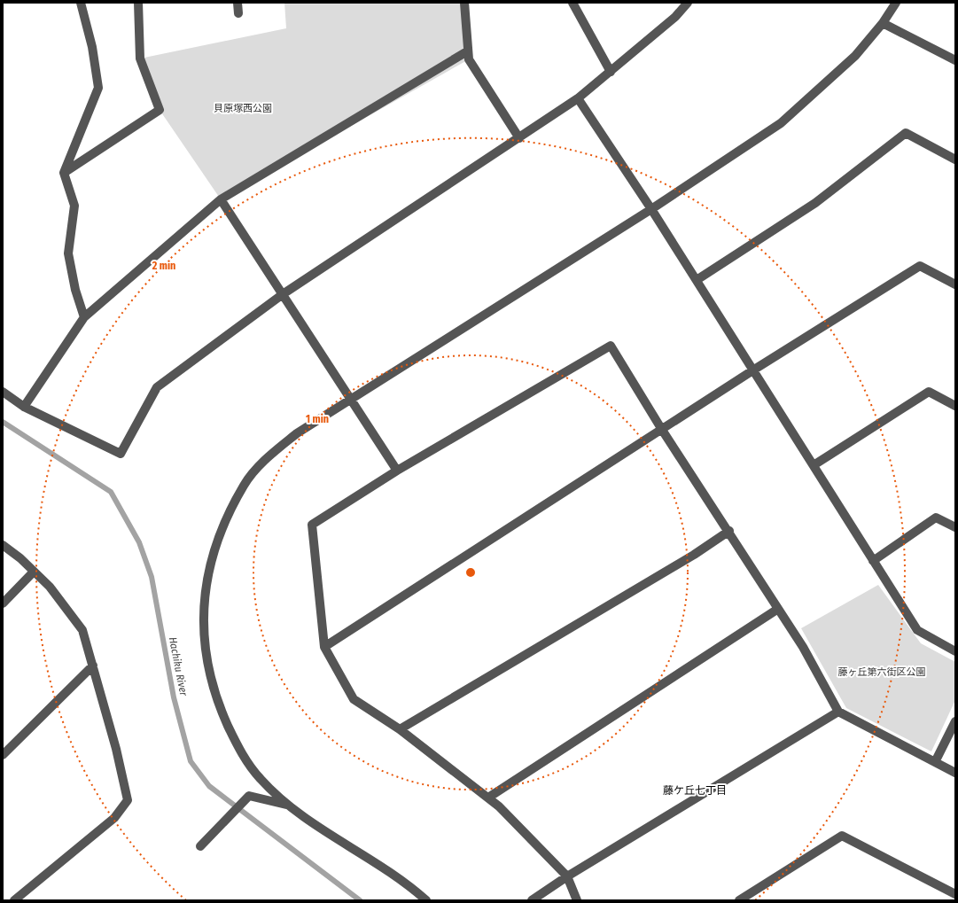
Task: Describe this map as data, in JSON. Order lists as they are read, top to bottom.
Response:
{
  "districts": ["藤ケ丘七丁目"],
  "water": ["Hachiku River"],
  "parks": ["貝原塚西公園", "藤ヶ丘第六街区公園"],
  "rings": ["2 min", "1 min"]
}
